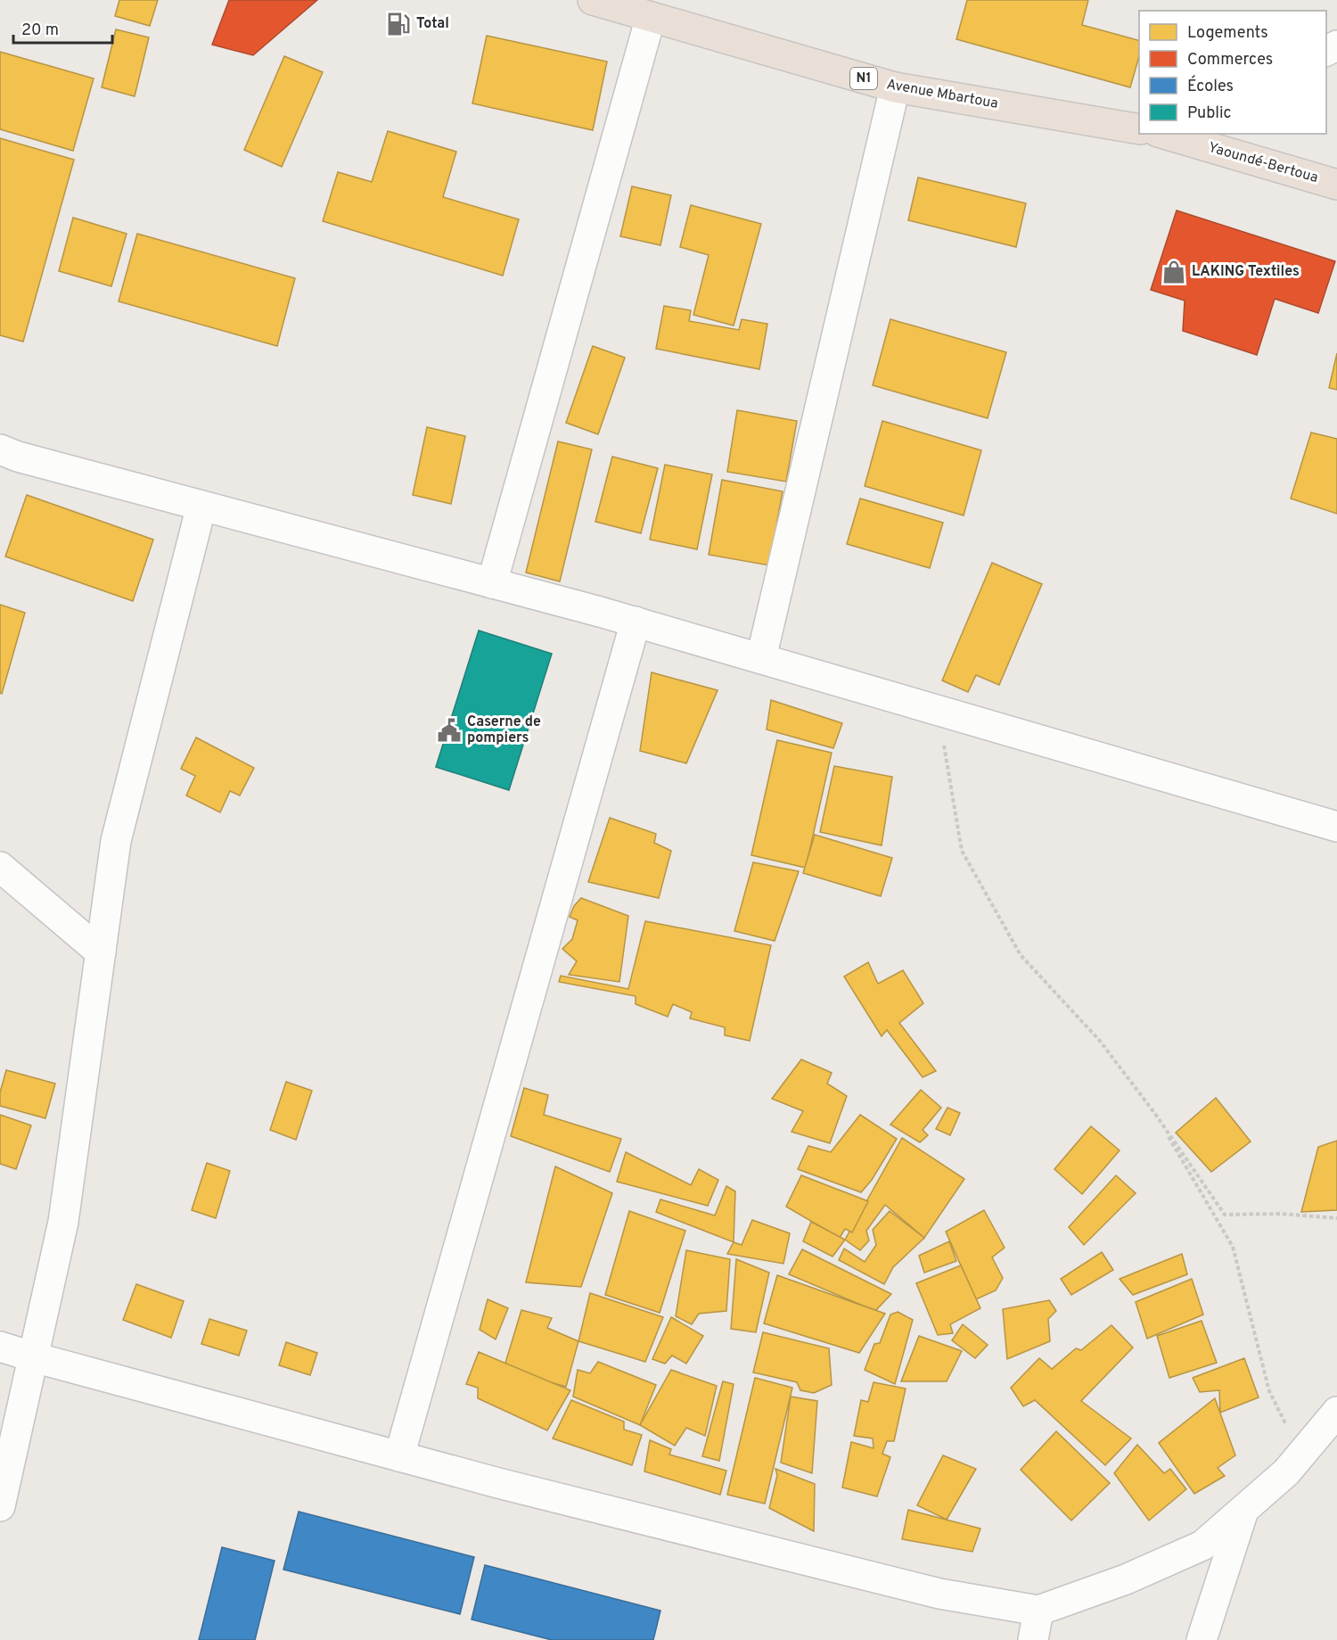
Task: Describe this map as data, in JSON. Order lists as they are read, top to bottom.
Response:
{
  "streets": {
    "highway": ["N1", "Avenue Mbartoua", "Yaoundé-Bertoua"]
  },
  "places": {
    "fuel station": ["Total"],
    "shop": ["LAKING Textiles"],
    "public building": ["Caserne de pompiers"]
  },
  "legend": [
    "Logements",
    "Commerces",
    "Écoles",
    "Public"
  ],
  "scale_bar": "20 m"
}
